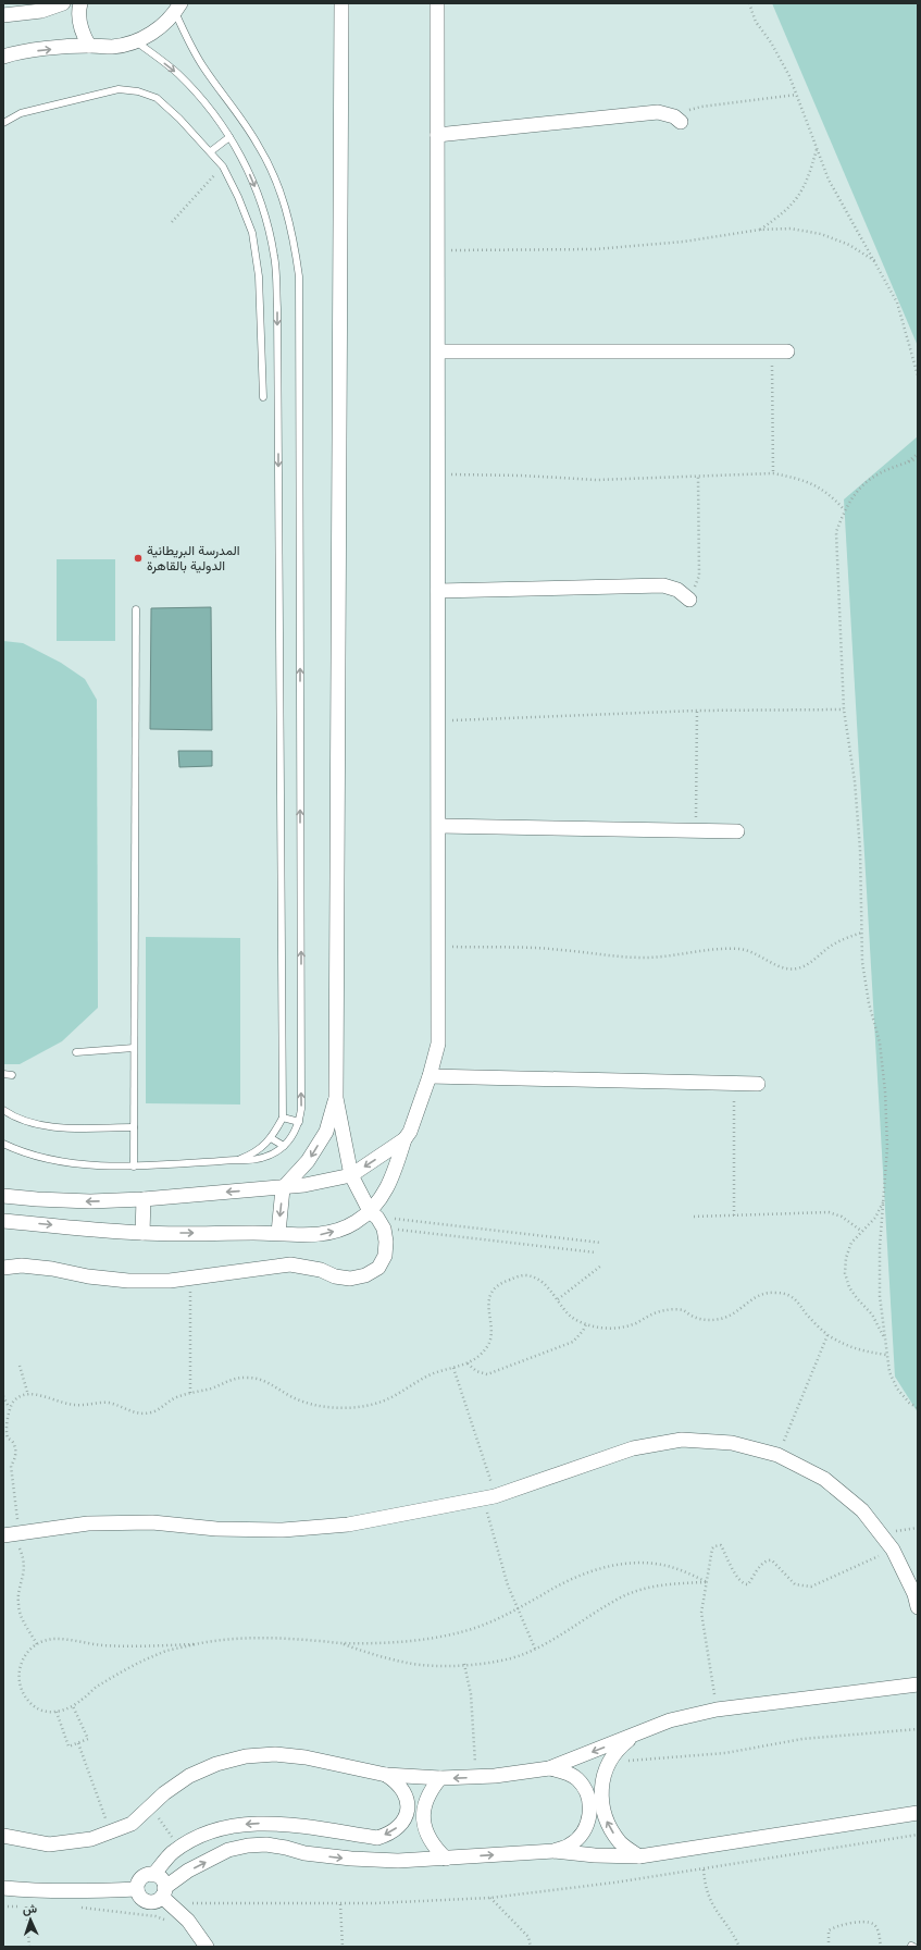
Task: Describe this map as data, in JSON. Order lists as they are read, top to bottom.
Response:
{
  "places": ["المدرسة البريطانية الدولية بالقاهرة"],
  "north": "top"
}
